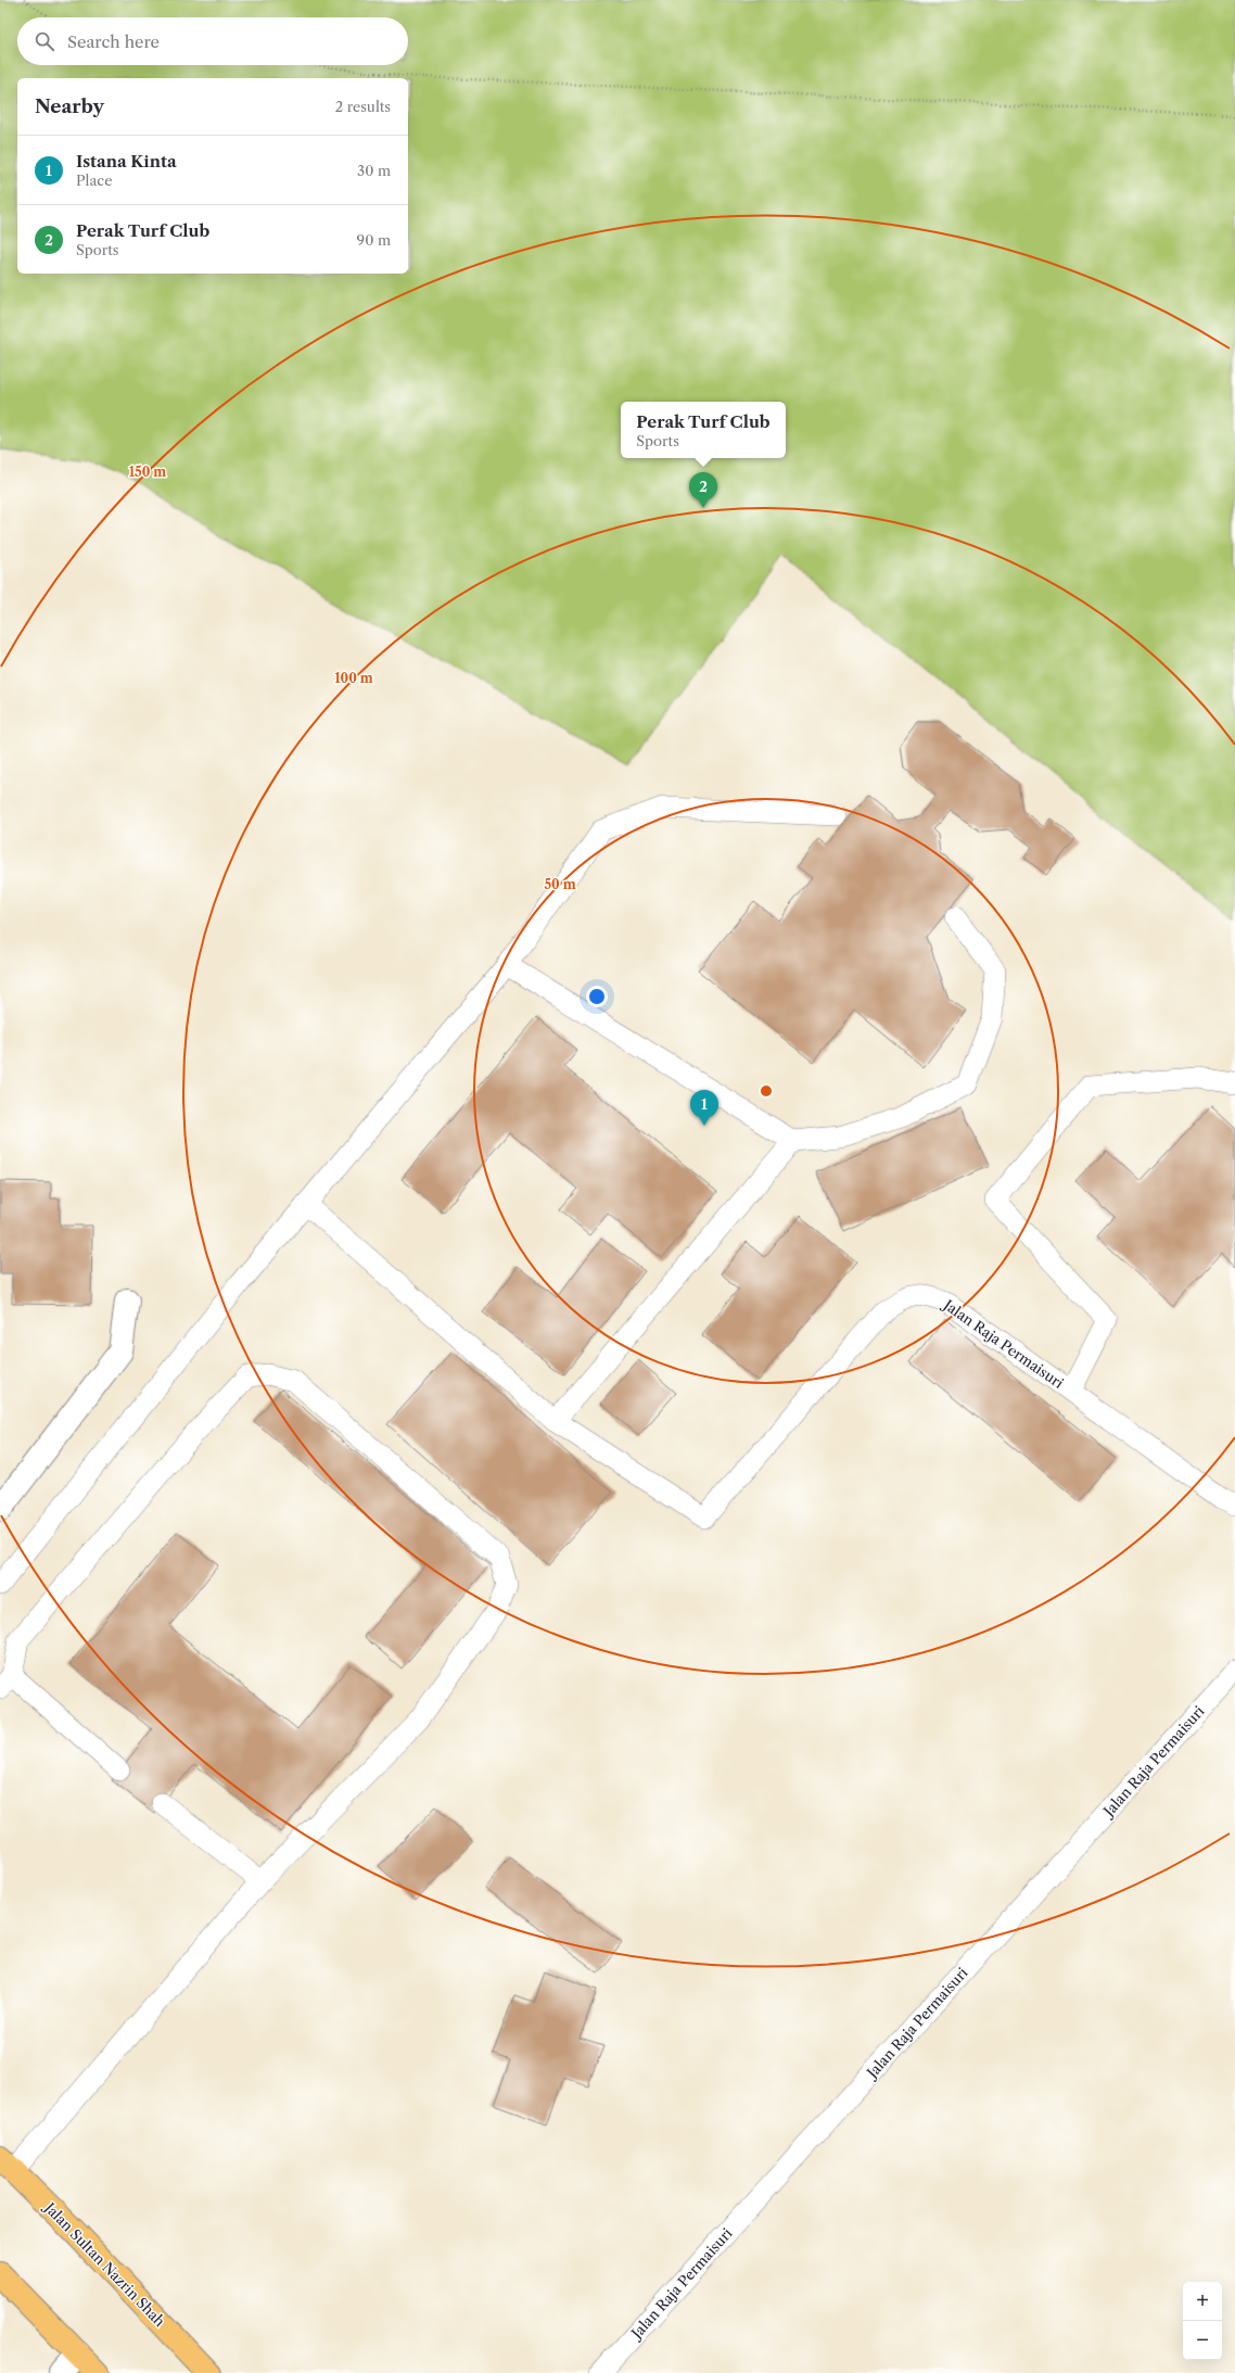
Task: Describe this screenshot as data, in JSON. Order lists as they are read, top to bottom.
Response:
{
  "streets": {
    "highway": ["Jalan Sultan Nazrin Shah"],
    "lane": ["Jalan Raja Permaisuri"]
  },
  "page": {
    "search": "Search here",
    "heading": ["Nearby", "2 results"],
    "list": [
      {
        "mark": "1",
        "name": "Istana Kinta",
        "note": "Place",
        "value": "30 m"
      },
      {
        "mark": "2",
        "name": "Perak Turf Club",
        "note": "Sports",
        "value": "90 m"
      }
    ],
    "popup": ["Perak Turf Club", "Sports"],
    "pins": ["2", "1"],
    "map_buttons": ["+", "−"]
  },
  "rings": ["150 m", "100 m", "50 m"]
}
